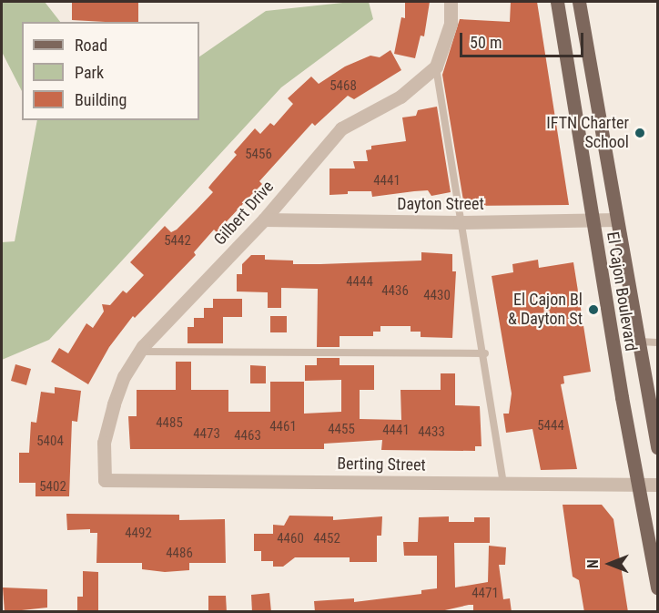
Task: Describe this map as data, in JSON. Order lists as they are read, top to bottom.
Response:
{
  "streets": {
    "main road": ["El Cajon Boulevard"],
    "street": ["Dayton Street", "Gilbert Drive", "Berting Street"]
  },
  "crossings": [
    ["Dayton Street", "Gilbert Drive"],
    ["Dayton Street", "El Cajon Boulevard"],
    ["Gilbert Drive", "Berting Street"],
    ["El Cajon Boulevard", "Berting Street"]
  ],
  "places": ["IFTN Charter School", "El Cajon Bl & Dayton St"],
  "house_numbers": [
    "5468",
    "5456",
    "4441",
    "5442",
    "4444",
    "4436",
    "4430",
    "4485",
    "5444",
    "4461",
    "4455",
    "4441",
    "4433",
    "4473",
    "4463",
    "5404",
    "5402",
    "4492",
    "4460",
    "4452",
    "4486",
    "4471"
  ],
  "legend": ["Road", "Park", "Building"],
  "scale_bar": "50 m",
  "north": "left"
}
